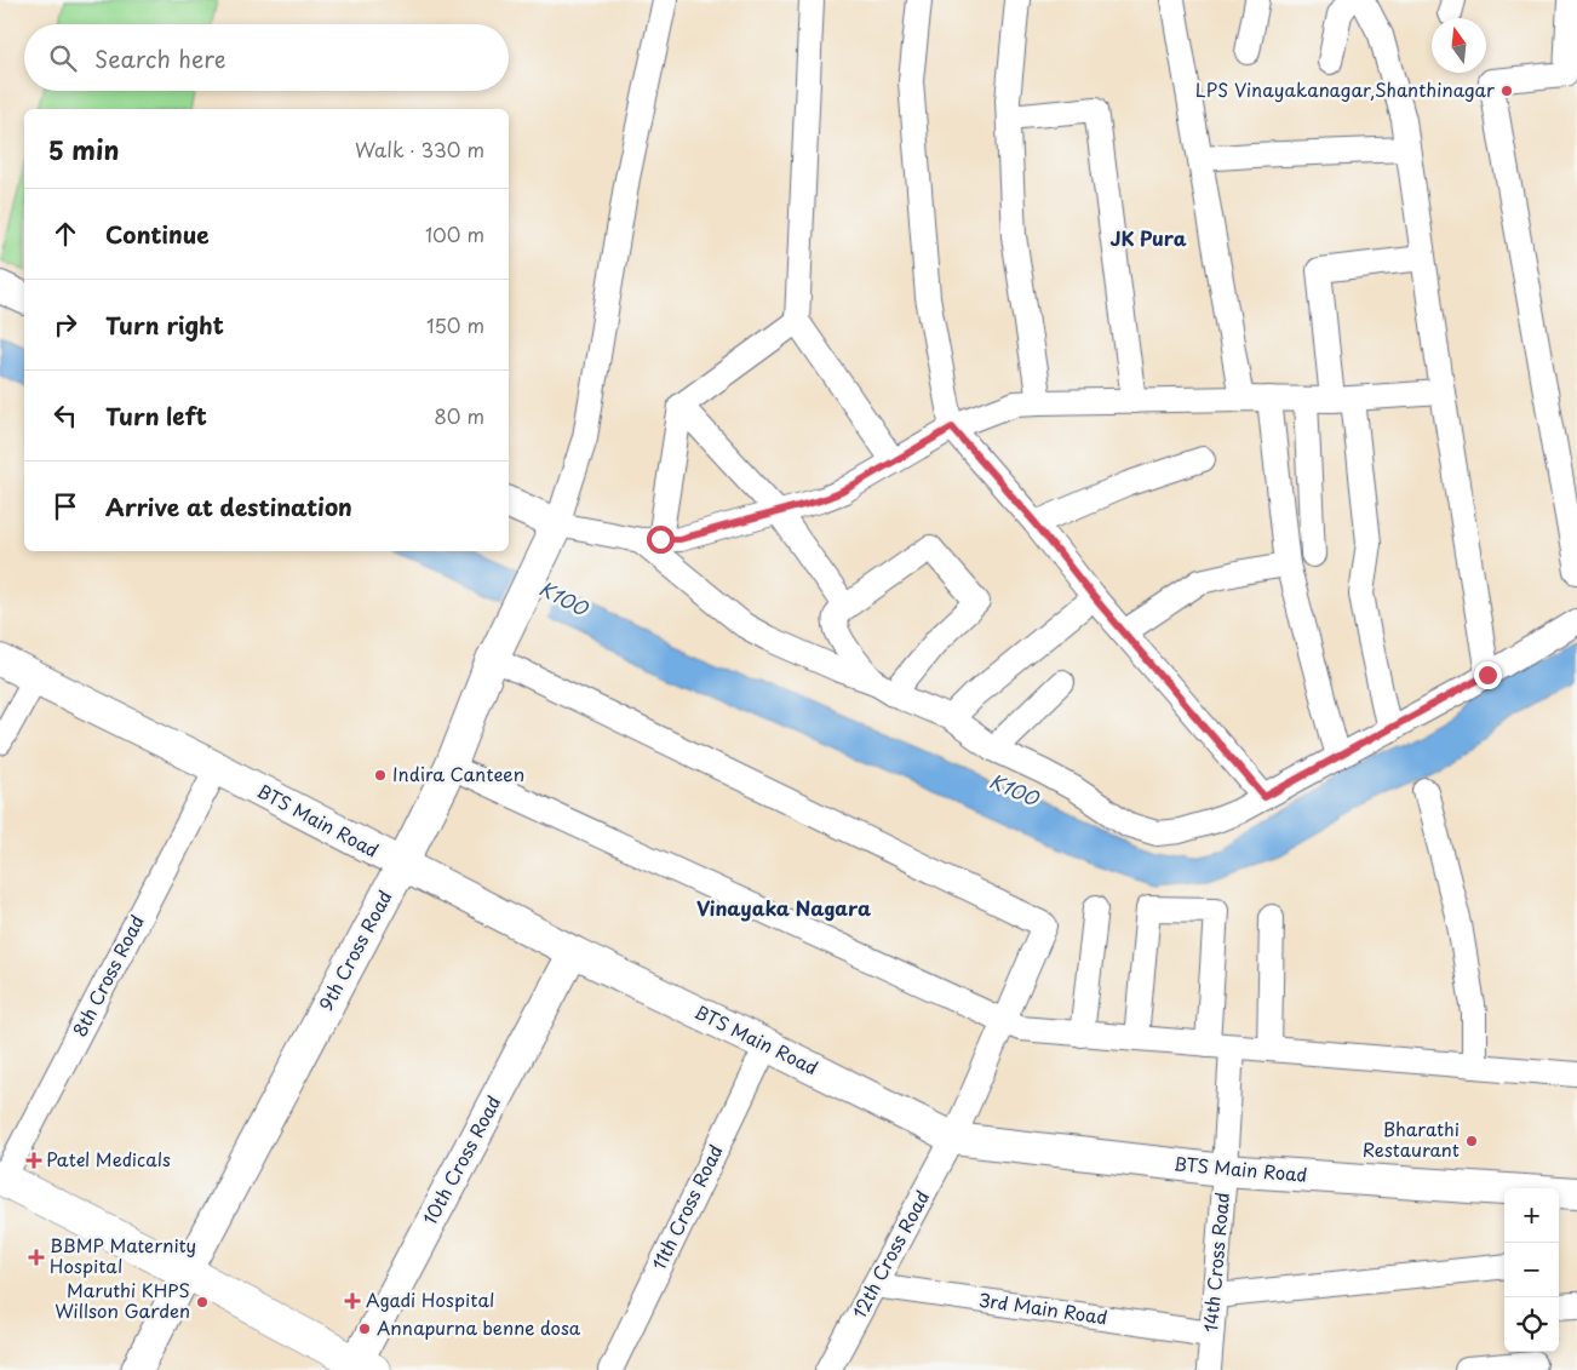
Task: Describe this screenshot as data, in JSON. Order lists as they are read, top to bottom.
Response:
{
  "streets": {
    "street": [
      "BTS Main Road",
      "9th Cross Road",
      "8th Cross Road",
      "10th Cross Road",
      "11th Cross Road",
      "12th Cross Road",
      "14th Cross Road",
      "3rd Main Road"
    ]
  },
  "crossings": [
    ["BTS Main Road", "9th Cross Road"],
    ["BTS Main Road", "8th Cross Road"],
    ["BTS Main Road", "10th Cross Road"],
    ["BTS Main Road", "11th Cross Road"],
    ["BTS Main Road", "12th Cross Road"],
    ["BTS Main Road", "14th Cross Road"],
    ["9th Cross Road", "12th Cross Road"],
    ["12th Cross Road", "3rd Main Road"],
    ["14th Cross Road", "3rd Main Road"]
  ],
  "districts": ["JK Pura", "Vinayaka Nagara"],
  "water": ["K100"],
  "places": {
    "other": [
      "LPS Vinayakanagar,Shanthinagar",
      "Indira Canteen",
      "Bharathi Restaurant",
      "Maruthi KHPS Willson Garden",
      "Annapurna benne dosa"
    ],
    "health": ["Patel Medicals", "BBMP Maternity Hospital", "Agadi Hospital"]
  },
  "north": "top",
  "page": {
    "search": "Search here",
    "heading": ["5 min", "Walk · 330 m"],
    "list": [
      ["Continue", "100 m"],
      ["Turn right", "150 m"],
      ["Turn left", "80 m"],
      "Arrive at destination"
    ],
    "map_buttons": ["+", "−"]
  }
}
